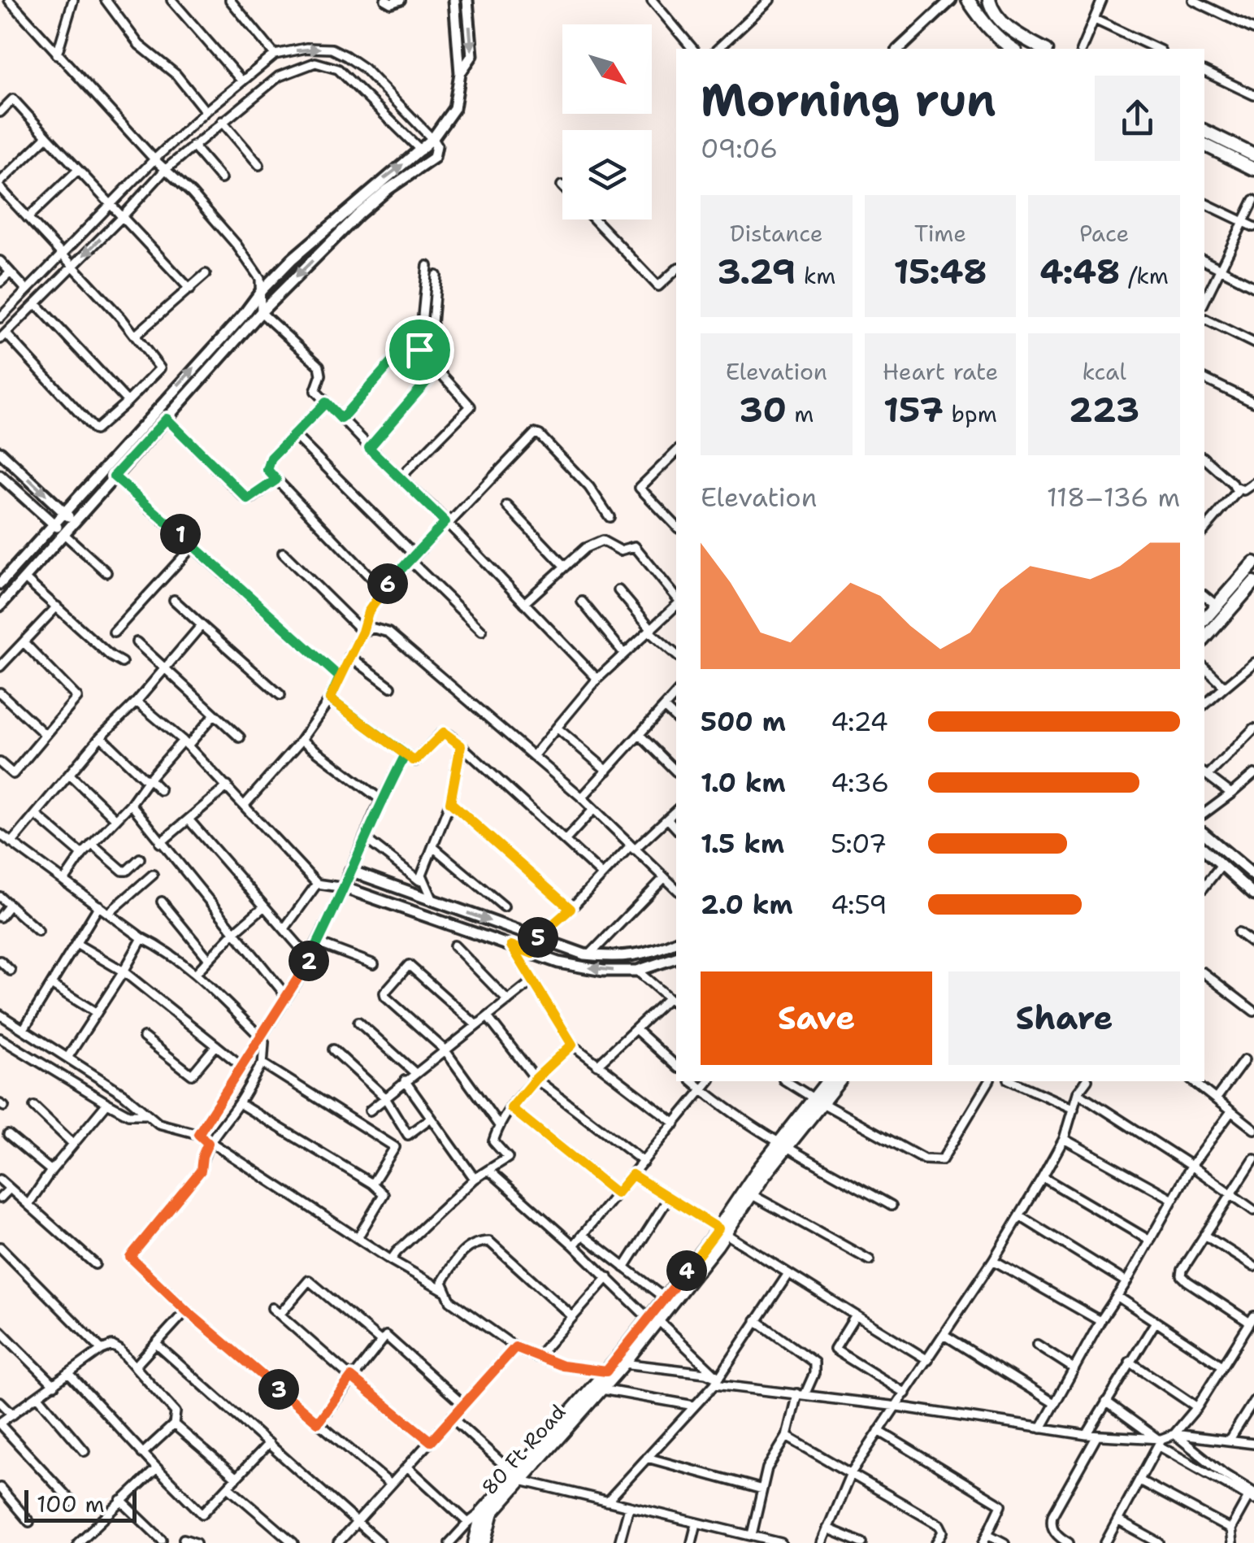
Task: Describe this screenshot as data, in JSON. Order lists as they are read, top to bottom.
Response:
{
  "streets": {
    "main road": ["80 Ft Road"]
  },
  "scale_bar": "100 m",
  "north": "bottom right",
  "page": {
    "heading": ["Morning run", "09:06"],
    "stats": [
      ["Distance", "3.29 km"],
      ["Time", "15:48"],
      ["Pace", "4:48 /km"],
      ["Elevation", "30 m"],
      ["Heart rate", "157 bpm"],
      ["kcal", "223"]
    ],
    "chart": ["Elevation", "118–136 m"],
    "pins": [
      "1",
      "6",
      "5",
      "2",
      "4",
      "3"
    ],
    "list": [
      {
        "name": "500 m",
        "note": "4:24"
      },
      {
        "name": "1.0 km",
        "note": "4:36"
      },
      {
        "name": "1.5 km",
        "note": "5:07"
      },
      {
        "name": "2.0 km",
        "note": "4:59"
      }
    ],
    "buttons": ["Save", "Share"],
    "scale": "100 m"
  }
}
